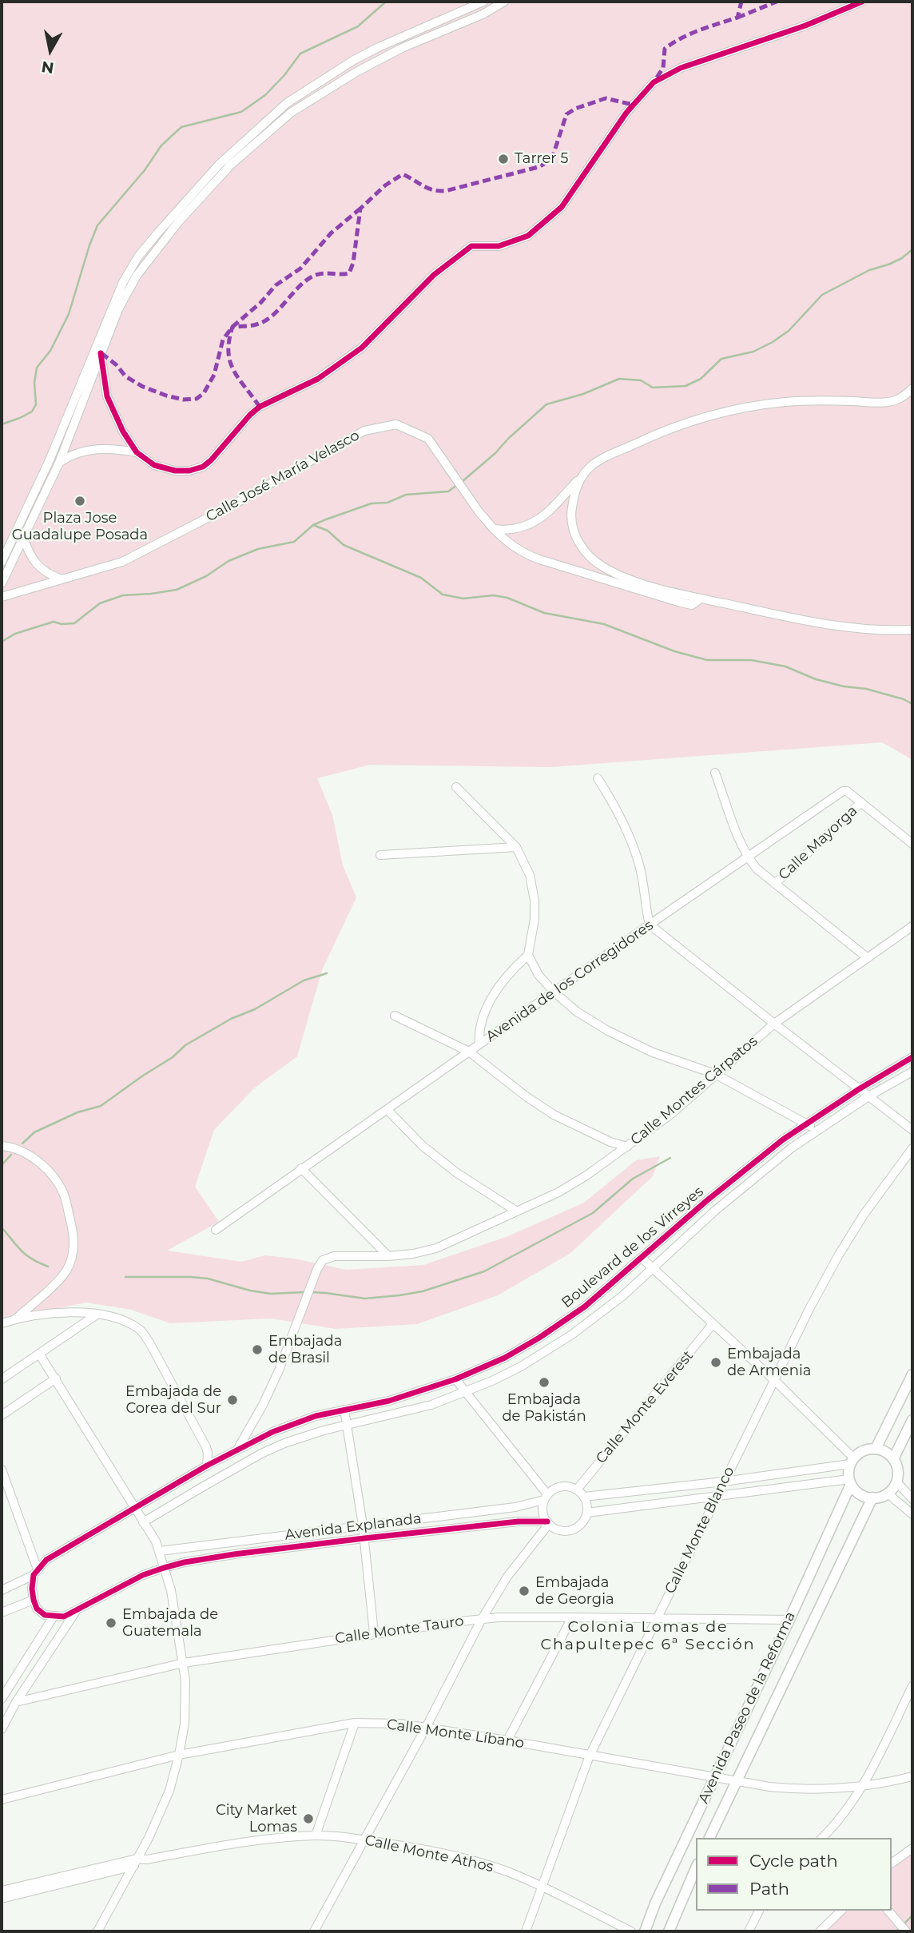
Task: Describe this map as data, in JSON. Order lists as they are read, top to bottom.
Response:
{
  "streets": {
    "main road": ["Avenida Paseo de la Reforma"],
    "street": [
      "Calle José María Velasco",
      "Calle Mayorga",
      "Avenida de los Corregidores",
      "Calle Montes Cárpatos",
      "Boulevard de los Virreyes",
      "Calle Monte Everest",
      "Avenida Explanada",
      "Calle Monte Blanco",
      "Calle Monte Tauro",
      "Calle Monte Líbano",
      "Calle Monte Athos"
    ]
  },
  "crossings": [
    ["Calle Mayorga", "Avenida de los Corregidores"],
    ["Calle Montes Cárpatos", "Boulevard de los Virreyes"],
    ["Calle Monte Everest", "Avenida Explanada"],
    ["Calle Monte Blanco", "Calle Monte Tauro"],
    ["Calle Monte Blanco", "Calle Monte Líbano"],
    ["Calle Monte Blanco", "Calle Monte Athos"],
    ["Calle Monte Tauro", "Avenida Paseo de la Reforma"],
    ["Avenida Paseo de la Reforma", "Calle Monte Líbano"]
  ],
  "districts": ["Colonia Lomas de Chapultepec 6ª Sección"],
  "places": [
    "Tarrer 5",
    "Plaza Jose Guadalupe Posada",
    "Embajada de Brasil",
    "Embajada de Armenia",
    "Embajada de Pakistán",
    "Embajada de Corea del Sur",
    "Embajada de Georgia",
    "Embajada de Guatemala",
    "City Market Lomas"
  ],
  "legend": ["Cycle path", "Path"],
  "north": "bottom"
}
